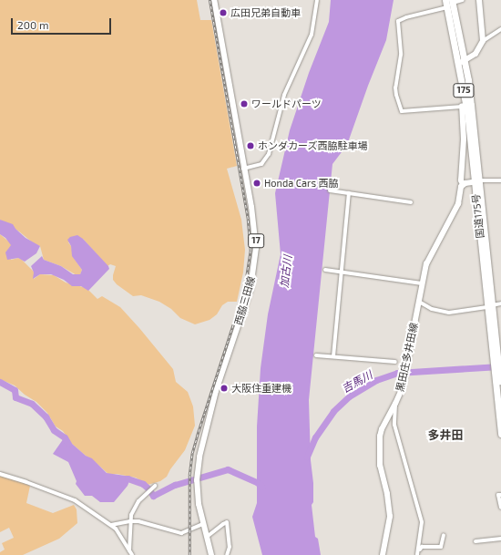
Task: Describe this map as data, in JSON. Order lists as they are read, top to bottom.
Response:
{
  "streets": {
    "highway": ["175", "国道175号"],
    "main road": ["17", "西脇三田線", "黒田庄多井田線"]
  },
  "crossings": [
    ["国道175号", "黒田庄多井田線"]
  ],
  "districts": ["多井田"],
  "water": ["加古川", "吉馬川"],
  "places": [
    "広田兄弟自動車",
    "ワールドパーツ",
    "ホンダカーズ西脇駐車場",
    "Honda Cars 西脇",
    "大阪住重建機"
  ],
  "scale_bar": "200 m"
}
